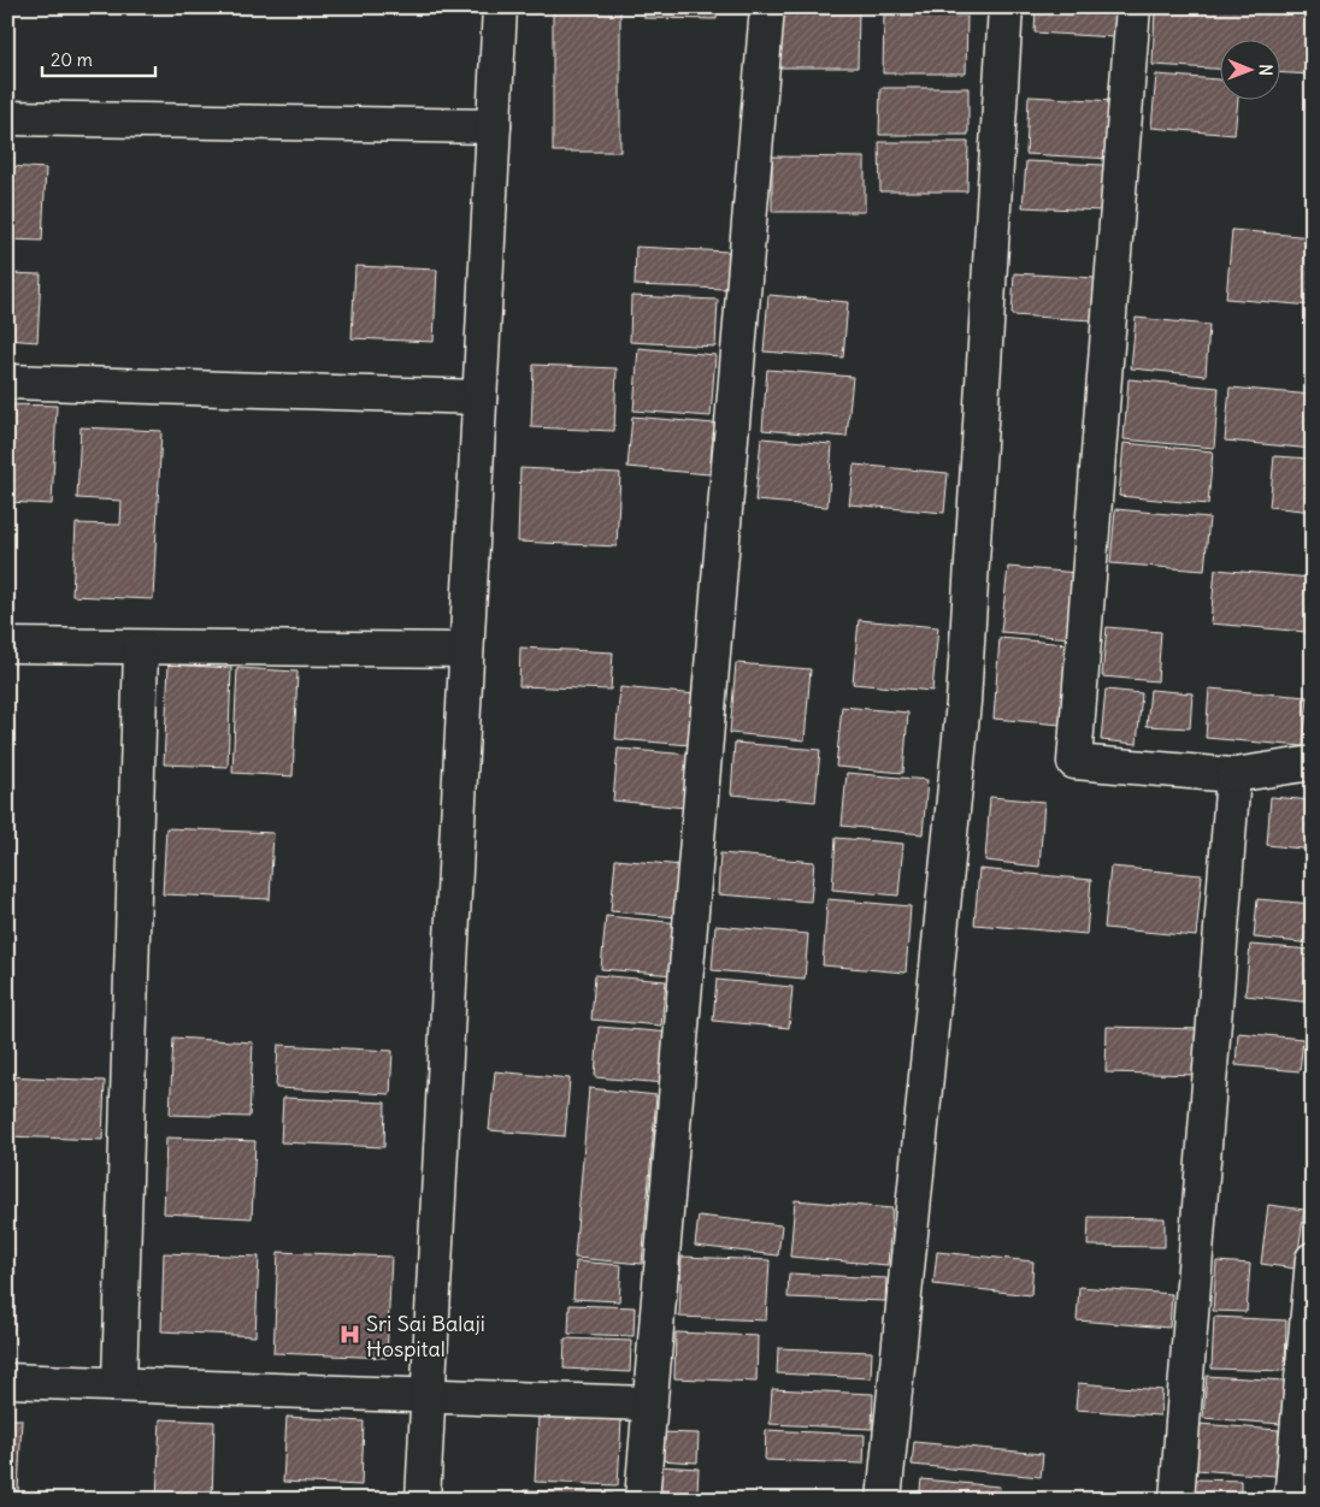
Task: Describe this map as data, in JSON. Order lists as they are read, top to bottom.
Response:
{
  "places": {
    "hospital": ["Sri Sai Balaji Hospital"]
  },
  "scale_bar": "20 m",
  "north": "right"
}
